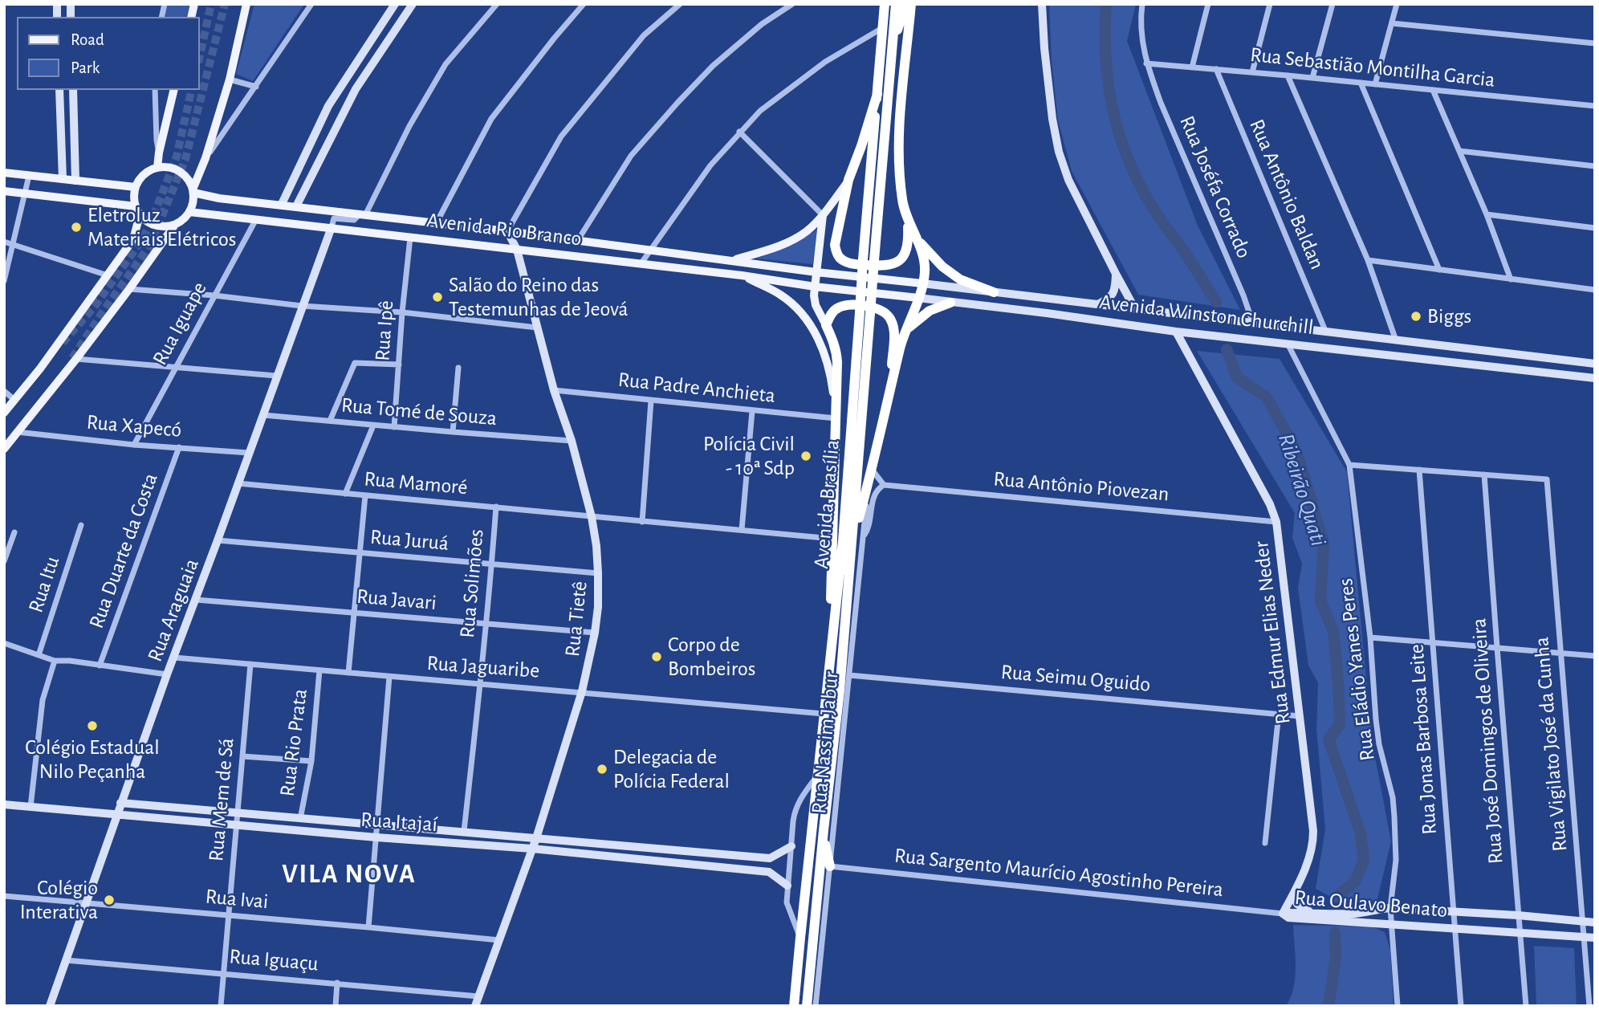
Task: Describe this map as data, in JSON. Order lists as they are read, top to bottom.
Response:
{
  "streets": {
    "highway": ["Avenida Brasília"],
    "main road": ["Avenida Rio Branco", "Avenida Winston Churchill"],
    "street": [
      "Rua Sebastião Montilha Garcia",
      "Rua Joséfa Corrado",
      "Rua Antônio Baldan",
      "Rua Iguape",
      "Rua Ipê",
      "Rua Padre Anchieta",
      "Rua Tomé de Souza",
      "Rua Xapecó",
      "Rua Mamoré",
      "Rua Antônio Piovezan",
      "Rua Juruá",
      "Rua Duarte da Costa",
      "Rua Solimões",
      "Rua Itu",
      "Rua Javari",
      "Rua Araguaia",
      "Rua Tietê",
      "Rua Edmur Elias Neder",
      "Rua Jaguaribe",
      "Rua Eládio Yanes Peres",
      "Rua Seimu Oguido",
      "Rua Jonas Barbosa Leite",
      "Rua José Domingos de Oliveira",
      "Rua Rio Prata",
      "Rua Nassim Jabur",
      "Rua Vigilato José da Cunha",
      "Rua Mem de Sá",
      "Rua Itajaí",
      "Rua Sargento Maurício Agostinho Pereira",
      "Rua Ivai",
      "Rua Oulavo Benato",
      "Rua Iguaçu"
    ]
  },
  "crossings": [
    ["Rua Sebastião Montilha Garcia", "Rua Joséfa Corrado"],
    ["Rua Sebastião Montilha Garcia", "Rua Antônio Baldan"],
    ["Rua Joséfa Corrado", "Avenida Winston Churchill"],
    ["Rua Antônio Baldan", "Avenida Winston Churchill"],
    ["Avenida Rio Branco", "Avenida Winston Churchill"],
    ["Avenida Rio Branco", "Rua Iguape"],
    ["Avenida Rio Branco", "Rua Ipê"],
    ["Avenida Rio Branco", "Rua Araguaia"],
    ["Avenida Rio Branco", "Rua Tietê"],
    ["Avenida Winston Churchill", "Rua Edmur Elias Neder"],
    ["Avenida Winston Churchill", "Rua Eládio Yanes Peres"],
    ["Rua Iguape", "Rua Xapecó"],
    ["Rua Ipê", "Rua Tomé de Souza"],
    ["Rua Padre Anchieta", "Rua Tietê"],
    ["Rua Tomé de Souza", "Rua Araguaia"],
    ["Rua Tomé de Souza", "Rua Tietê"],
    ["Rua Xapecó", "Rua Duarte da Costa"],
    ["Rua Xapecó", "Rua Araguaia"],
    ["Rua Mamoré", "Rua Solimões"],
    ["Rua Mamoré", "Rua Araguaia"],
    ["Rua Mamoré", "Rua Tietê"],
    ["Rua Antônio Piovezan", "Rua Edmur Elias Neder"],
    ["Avenida Brasília", "Rua Jaguaribe"],
    ["Rua Juruá", "Rua Solimões"],
    ["Rua Juruá", "Rua Araguaia"],
    ["Rua Juruá", "Rua Tietê"],
    ["Rua Solimões", "Rua Javari"],
    ["Rua Solimões", "Rua Jaguaribe"],
    ["Rua Solimões", "Rua Itajaí"],
    ["Rua Javari", "Rua Araguaia"],
    ["Rua Javari", "Rua Tietê"],
    ["Rua Araguaia", "Rua Jaguaribe"],
    ["Rua Araguaia", "Rua Itajaí"],
    ["Rua Araguaia", "Rua Ivai"],
    ["Rua Araguaia", "Rua Iguaçu"],
    ["Rua Tietê", "Rua Jaguaribe"],
    ["Rua Tietê", "Rua Itajaí"],
    ["Rua Tietê", "Rua Ivai"],
    ["Rua Tietê", "Rua Iguaçu"],
    ["Rua Edmur Elias Neder", "Rua Seimu Oguido"],
    ["Rua Edmur Elias Neder", "Rua Sargento Maurício Agostinho Pereira"],
    ["Rua Edmur Elias Neder", "Rua Oulavo Benato"],
    ["Rua Jaguaribe", "Rua Rio Prata"],
    ["Rua Jaguaribe", "Rua Mem de Sá"],
    ["Rua Eládio Yanes Peres", "Rua Oulavo Benato"],
    ["Rua Seimu Oguido", "Rua Nassim Jabur"],
    ["Rua Jonas Barbosa Leite", "Rua Oulavo Benato"],
    ["Rua José Domingos de Oliveira", "Rua Vigilato José da Cunha"],
    ["Rua José Domingos de Oliveira", "Rua Oulavo Benato"],
    ["Rua Rio Prata", "Rua Itajaí"],
    ["Rua Nassim Jabur", "Rua Sargento Maurício Agostinho Pereira"],
    ["Rua Vigilato José da Cunha", "Rua Oulavo Benato"],
    ["Rua Mem de Sá", "Rua Itajaí"],
    ["Rua Mem de Sá", "Rua Ivai"],
    ["Rua Mem de Sá", "Rua Iguaçu"],
    ["Rua Sargento Maurício Agostinho Pereira", "Rua Oulavo Benato"]
  ],
  "districts": ["VILA NOVA"],
  "water": ["Ribeirão Quati"],
  "places": [
    "Eletroluz Materiais Elétricos",
    "Salão do Reino das Testemunhas de Jeová",
    "Biggs",
    "Polícia Civil - 10ª Sdp",
    "Corpo de Bombeiros",
    "Colégio Estadual Nilo Peçanha",
    "Delegacia de Polícia Federal",
    "Colégio Interativa"
  ],
  "legend": ["Road", "Park"]
}
